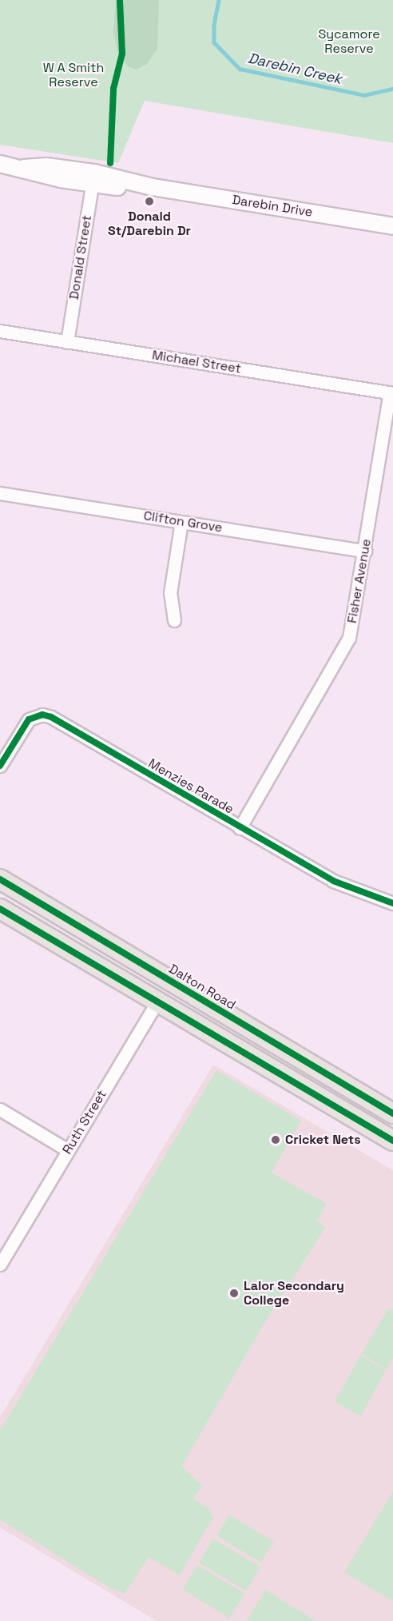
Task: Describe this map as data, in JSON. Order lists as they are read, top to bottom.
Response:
{
  "streets": {
    "main road": ["Dalton Road", "Ruth Street"],
    "street": [
      "Darebin Drive",
      "Donald Street",
      "Michael Street",
      "Clifton Grove",
      "Fisher Avenue",
      "Menzies Parade"
    ]
  },
  "crossings": [
    ["Darebin Drive", "Donald Street"],
    ["Donald Street", "Michael Street"],
    ["Michael Street", "Fisher Avenue"],
    ["Clifton Grove", "Fisher Avenue"],
    ["Fisher Avenue", "Menzies Parade"],
    ["Dalton Road", "Ruth Street"]
  ],
  "water": ["Darebin Creek"],
  "parks": ["Sycamore Reserve", "W A Smith Reserve"],
  "places": ["Donald St/Darebin Dr", "Cricket Nets", "Lalor Secondary College"]
}
